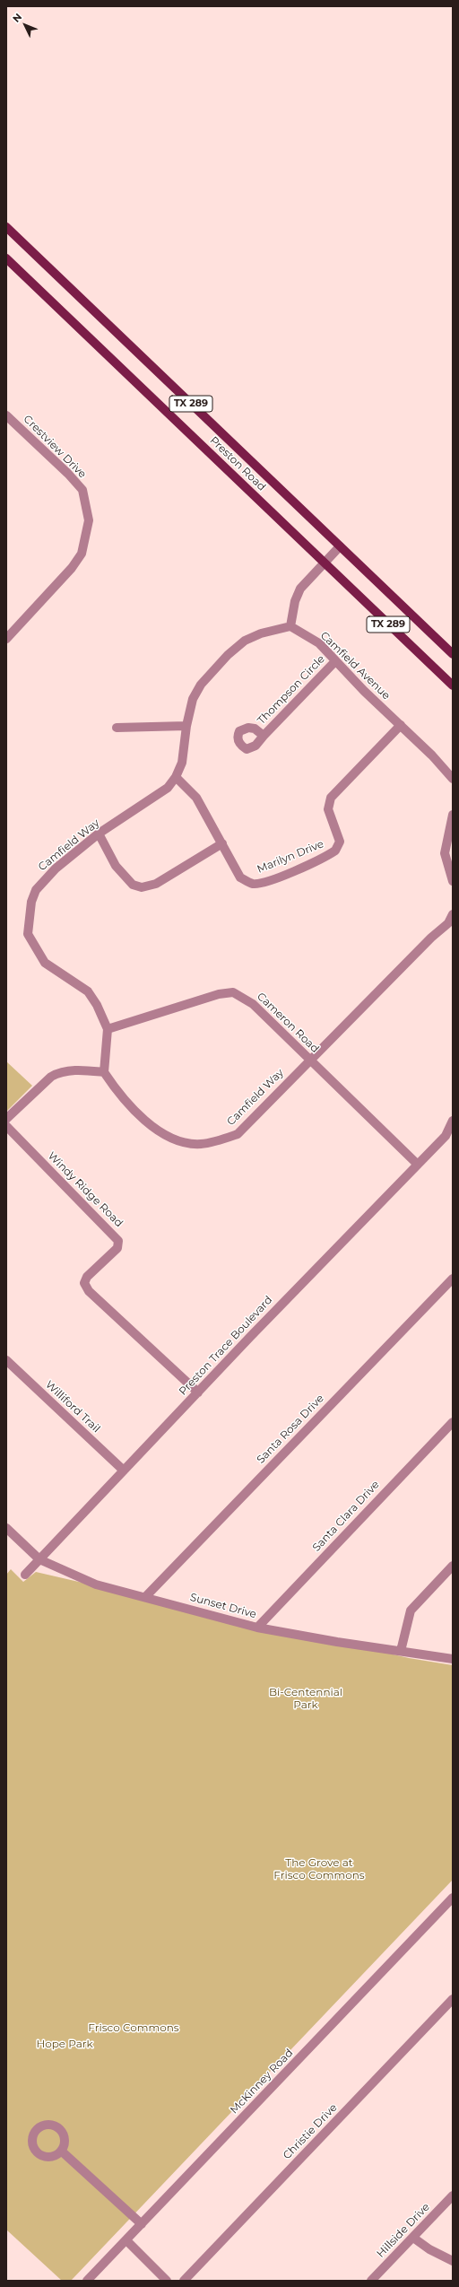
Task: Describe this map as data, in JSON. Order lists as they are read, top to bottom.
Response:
{
  "streets": {
    "main road": ["TX 289", "Preston Road"],
    "street": [
      "Crestview Drive",
      "Camfield Avenue",
      "Thompson Circle",
      "Camfield Way",
      "Marilyn Drive",
      "Cameron Road",
      "Windy Ridge Road",
      "Preston Trace Boulevard",
      "Williford Trail",
      "Santa Rosa Drive",
      "Santa Clara Drive",
      "Sunset Drive",
      "McKinney Road",
      "Christie Drive",
      "Hillside Drive"
    ]
  },
  "crossings": [
    ["Camfield Avenue", "Thompson Circle"],
    ["Camfield Avenue", "Camfield Way"],
    ["Camfield Avenue", "Marilyn Drive"],
    ["Camfield Way", "Marilyn Drive"],
    ["Camfield Way", "Cameron Road"],
    ["Cameron Road", "Preston Trace Boulevard"],
    ["Windy Ridge Road", "Preston Trace Boulevard"],
    ["Preston Trace Boulevard", "Williford Trail"],
    ["Preston Trace Boulevard", "Sunset Drive"],
    ["Santa Rosa Drive", "Sunset Drive"],
    ["Santa Clara Drive", "Sunset Drive"]
  ],
  "parks": [
    "Bi-Centennial Park",
    "The Grove at Frisco Commons",
    "Frisco Commons",
    "Hope Park"
  ],
  "north": "top left"
}
